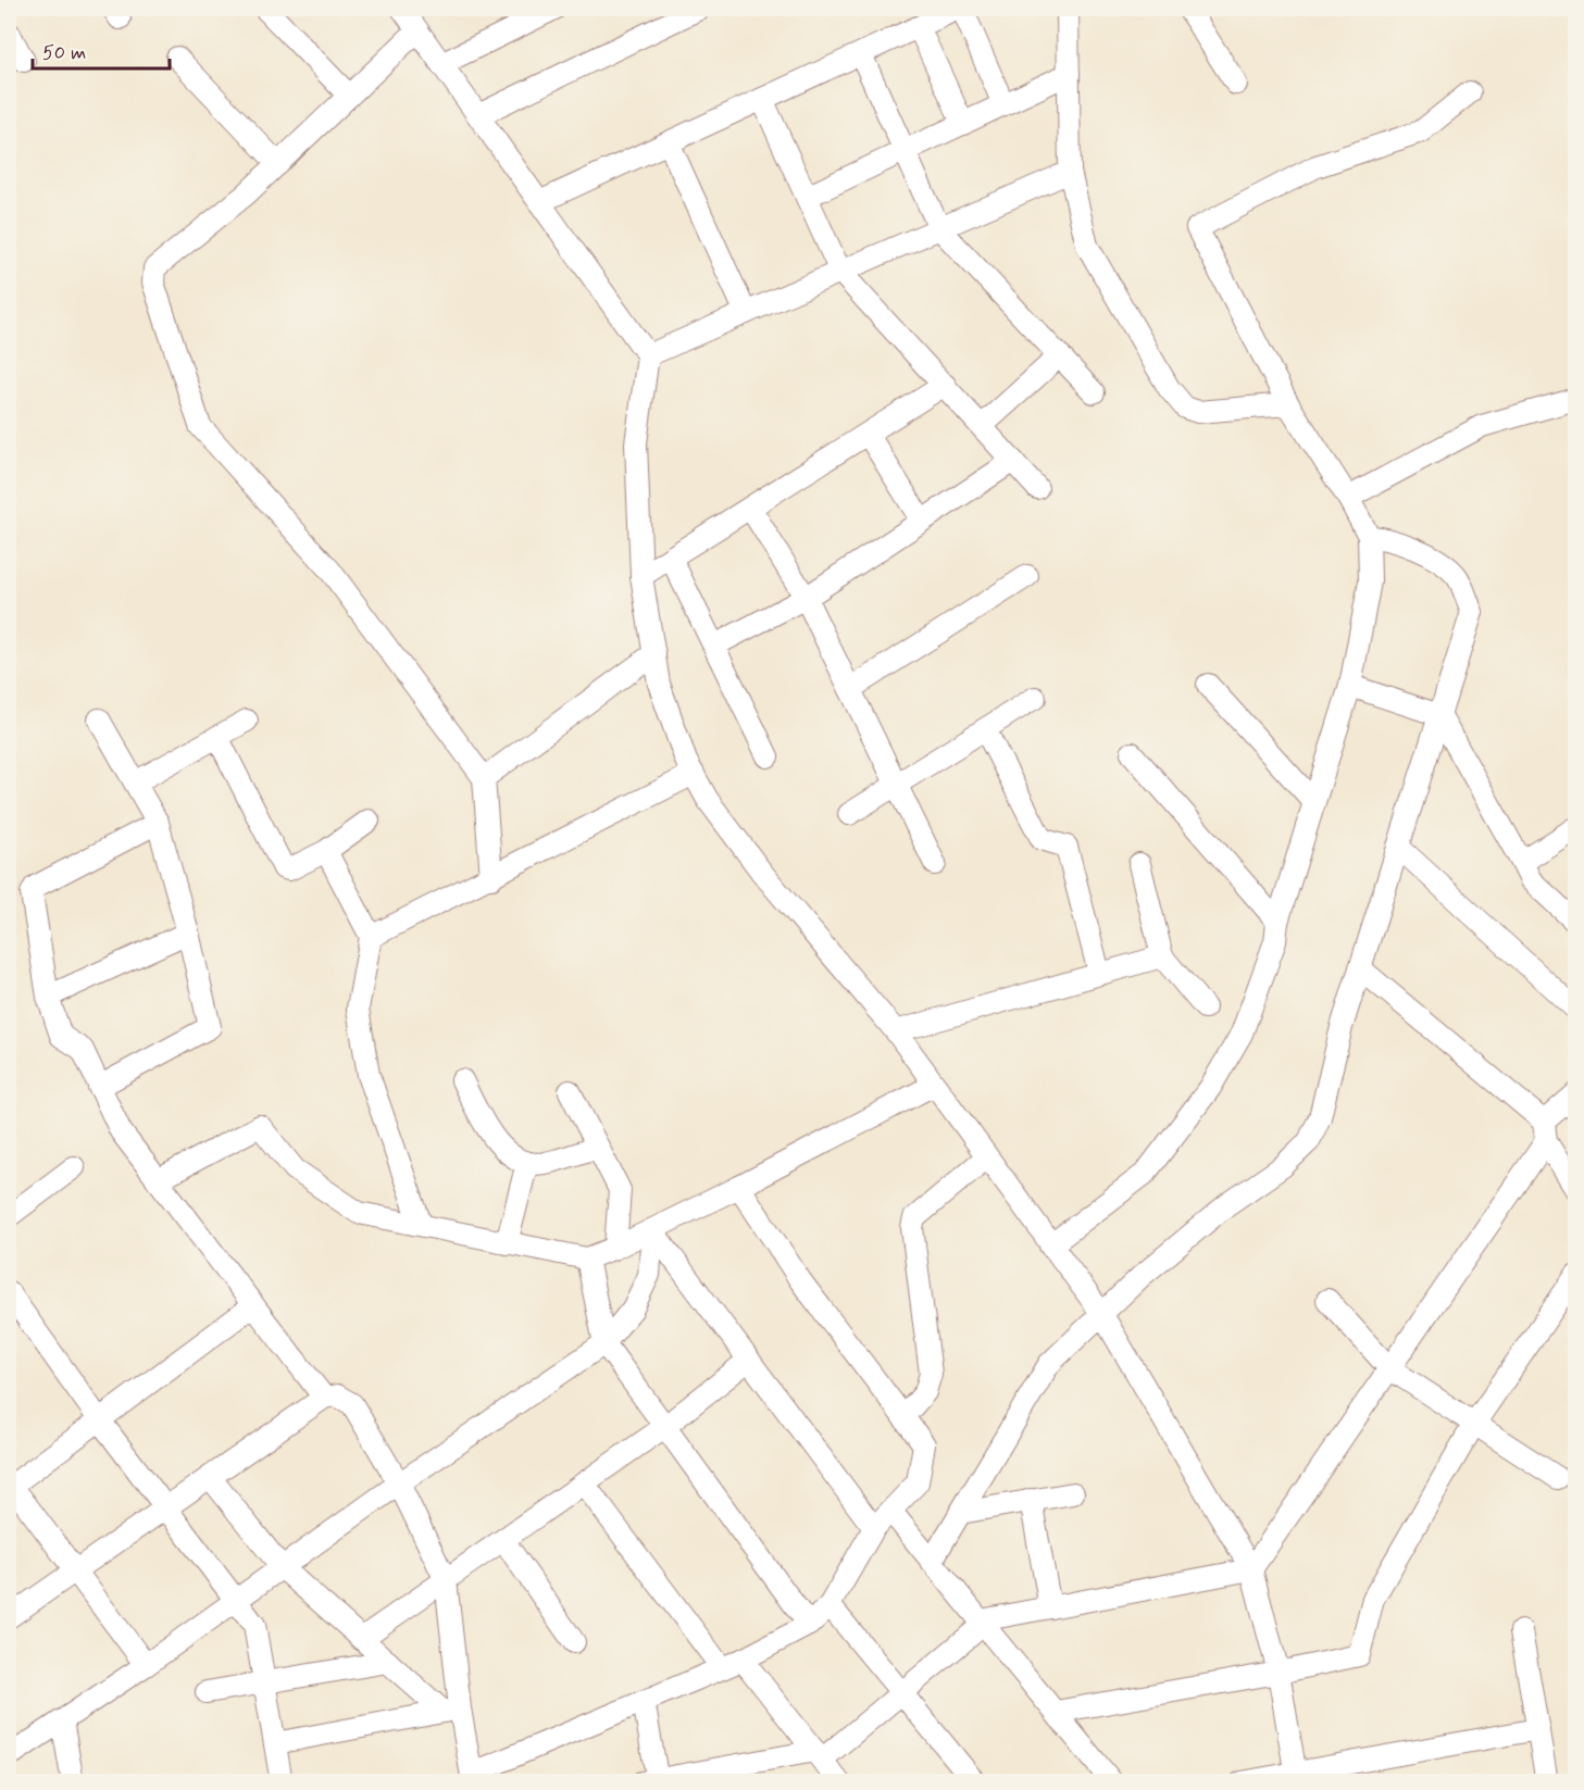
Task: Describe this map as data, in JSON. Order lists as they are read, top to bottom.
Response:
{
  "scale_bar": "50 m"
}
